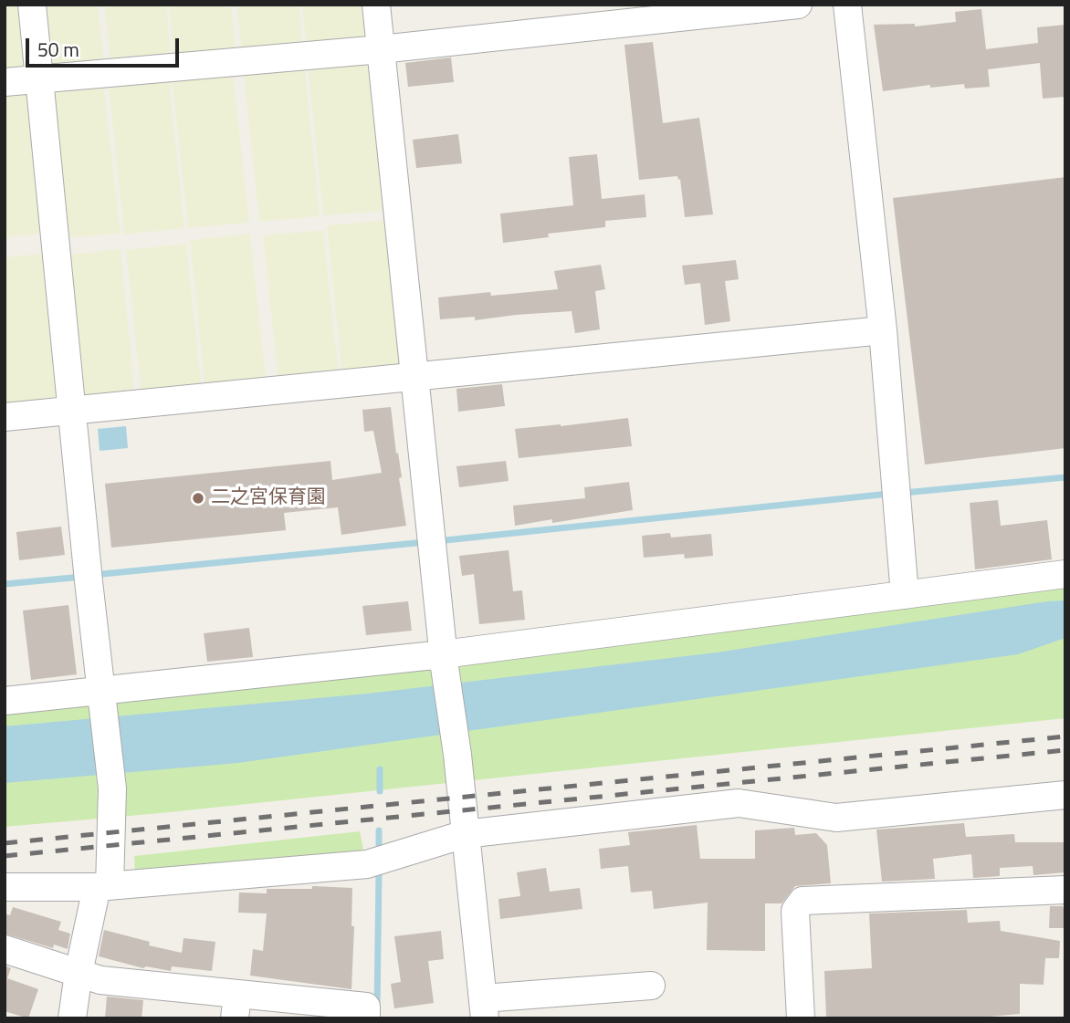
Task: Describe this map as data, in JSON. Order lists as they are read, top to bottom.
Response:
{
  "places": ["二之宮保育園"],
  "scale_bar": "50 m"
}
